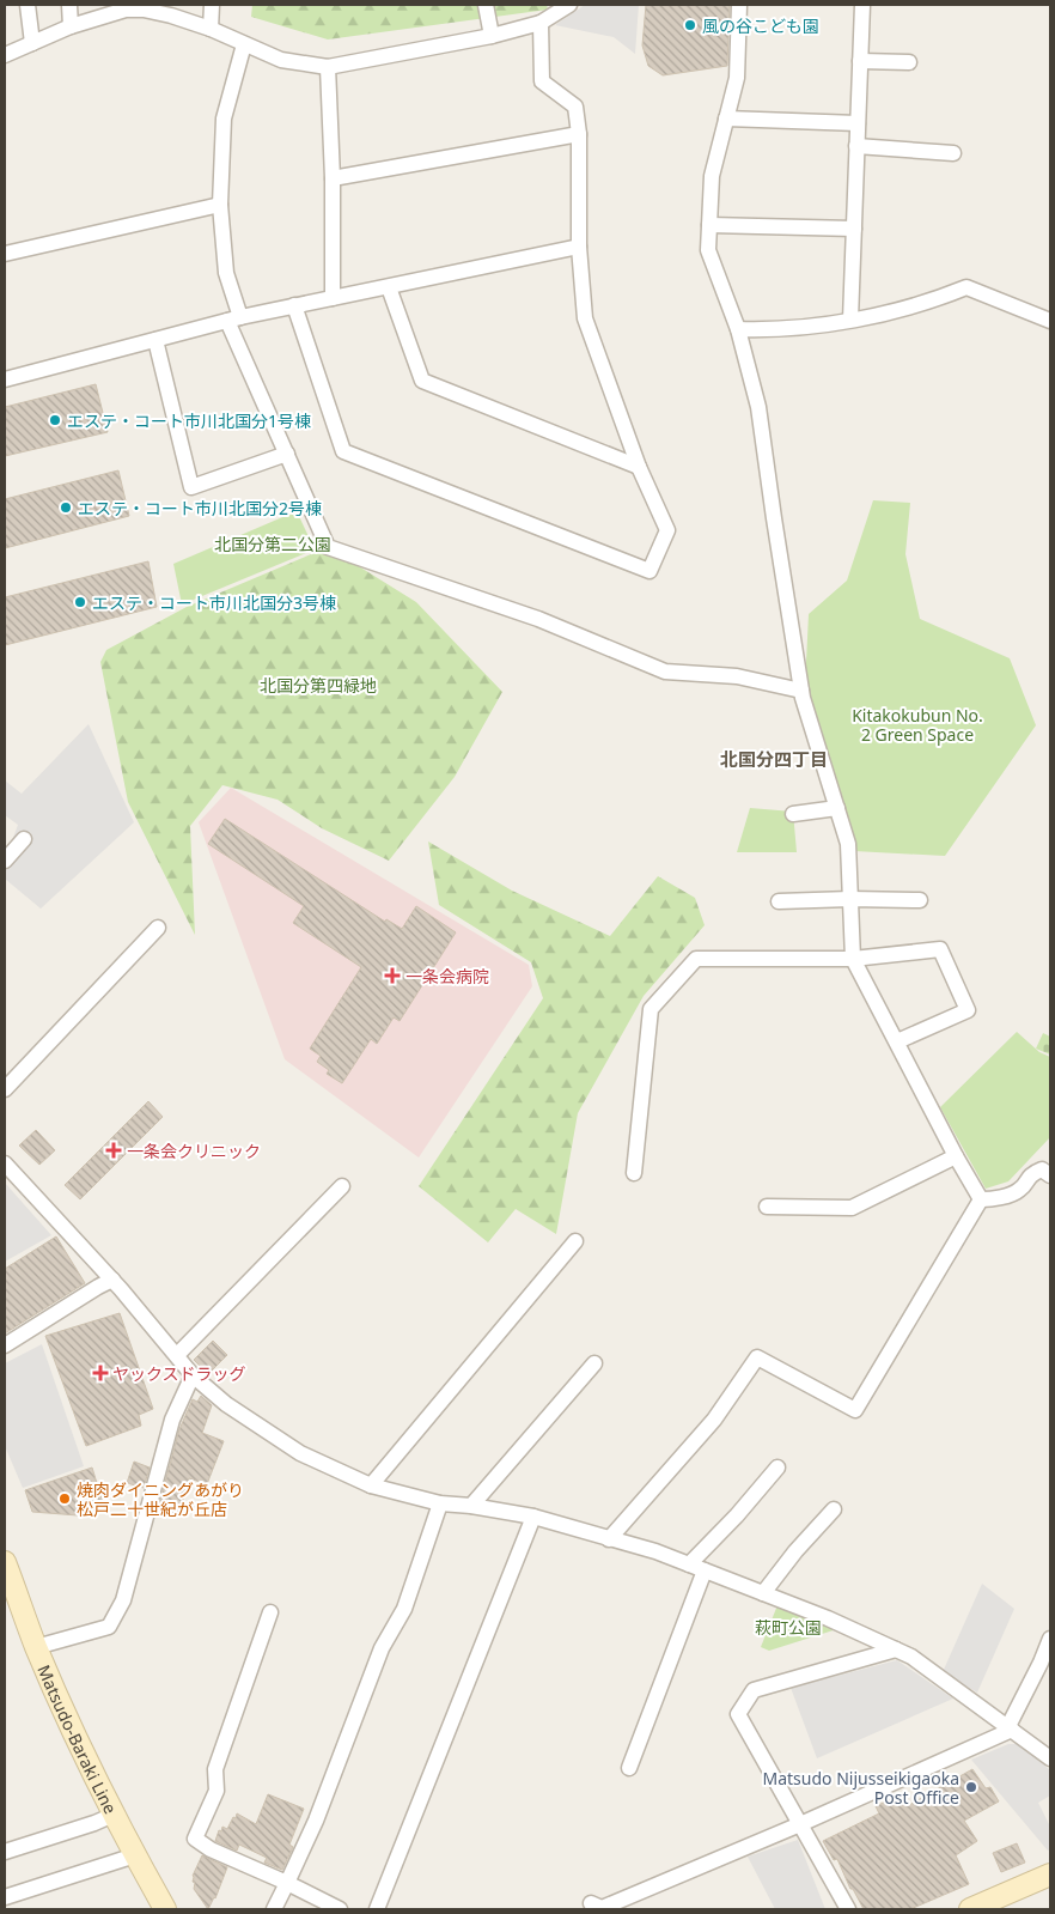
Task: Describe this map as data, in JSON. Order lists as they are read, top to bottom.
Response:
{
  "streets": {
    "main road": ["Matsudo-Baraki Line"]
  },
  "districts": ["北国分四丁目"],
  "parks": [
    "北国分第二公園",
    "北国分第四緑地",
    "Kitakokubun No. 2 Green Space",
    "萩町公園"
  ],
  "places": {
    "other": [
      "風の谷こども園",
      "エステ・コート市川北国分1号棟",
      "エステ・コート市川北国分2号棟",
      "エステ・コート市川北国分3号棟",
      "焼肉ダイニングあがり 松戸二十世紀が丘店",
      "Matsudo Nijusseikigaoka Post Office"
    ],
    "health": ["一条会病院", "一条会クリニック", "ヤックスドラッグ"]
  }
}
